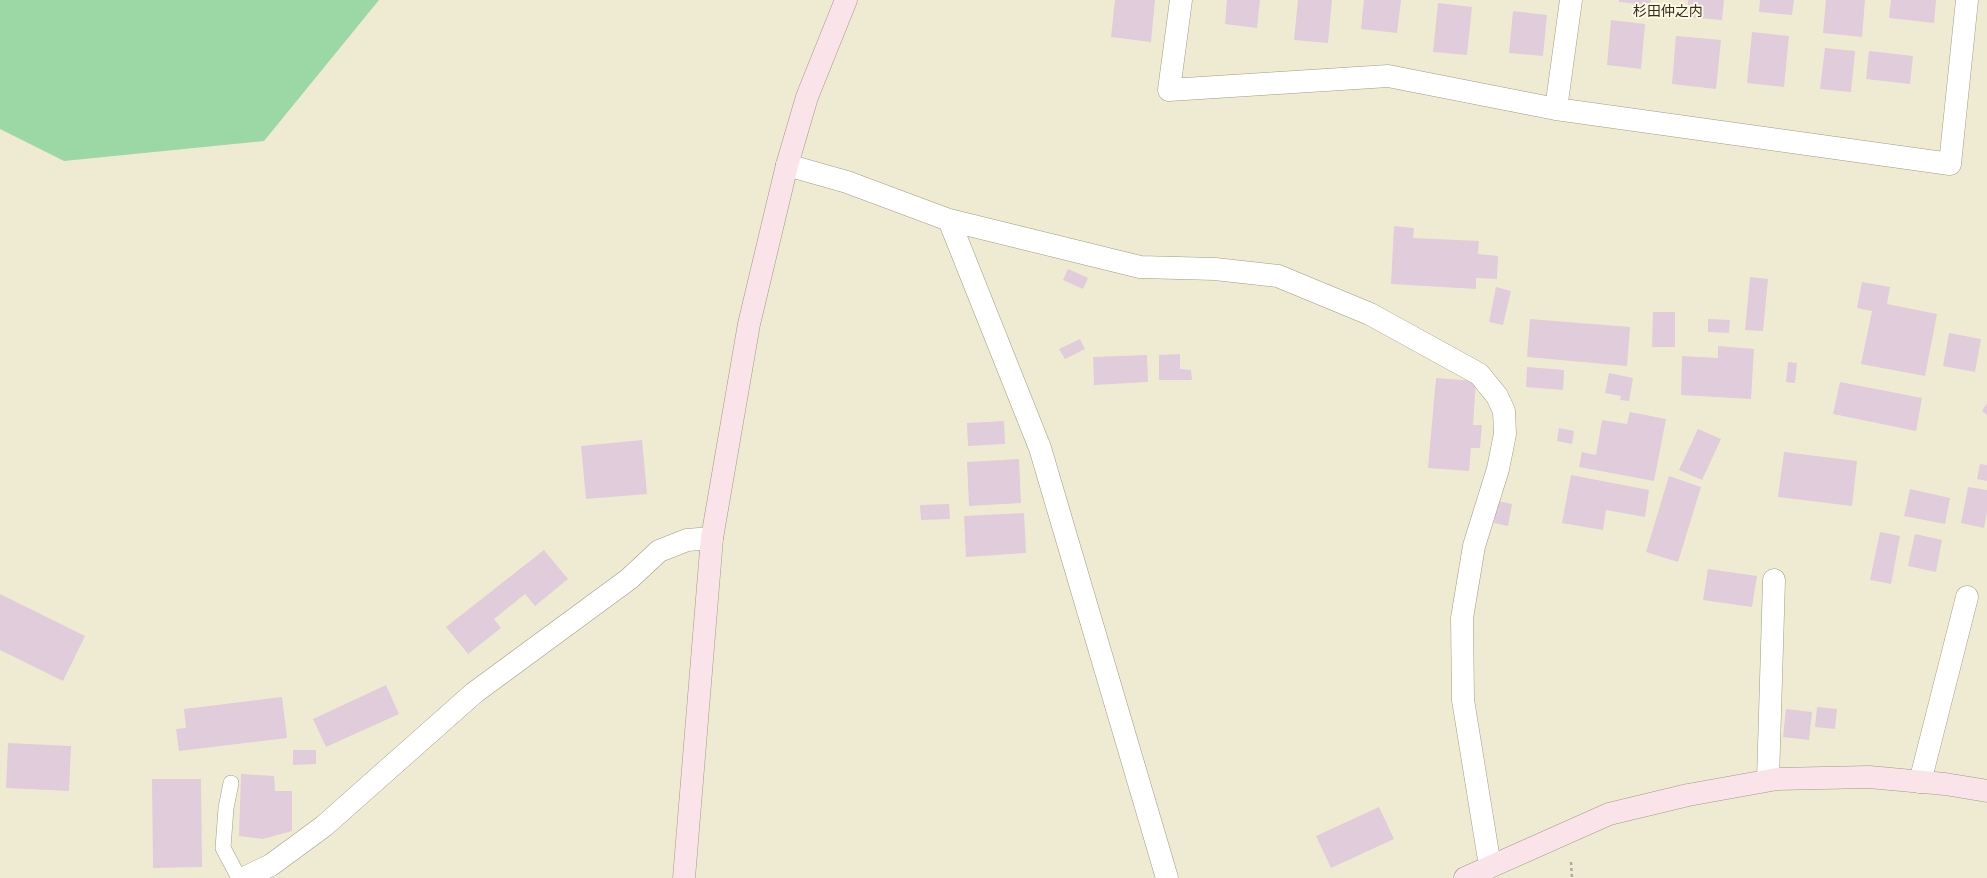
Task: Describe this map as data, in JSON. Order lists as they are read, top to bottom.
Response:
{
  "districts": ["杉田仲之内"]
}
